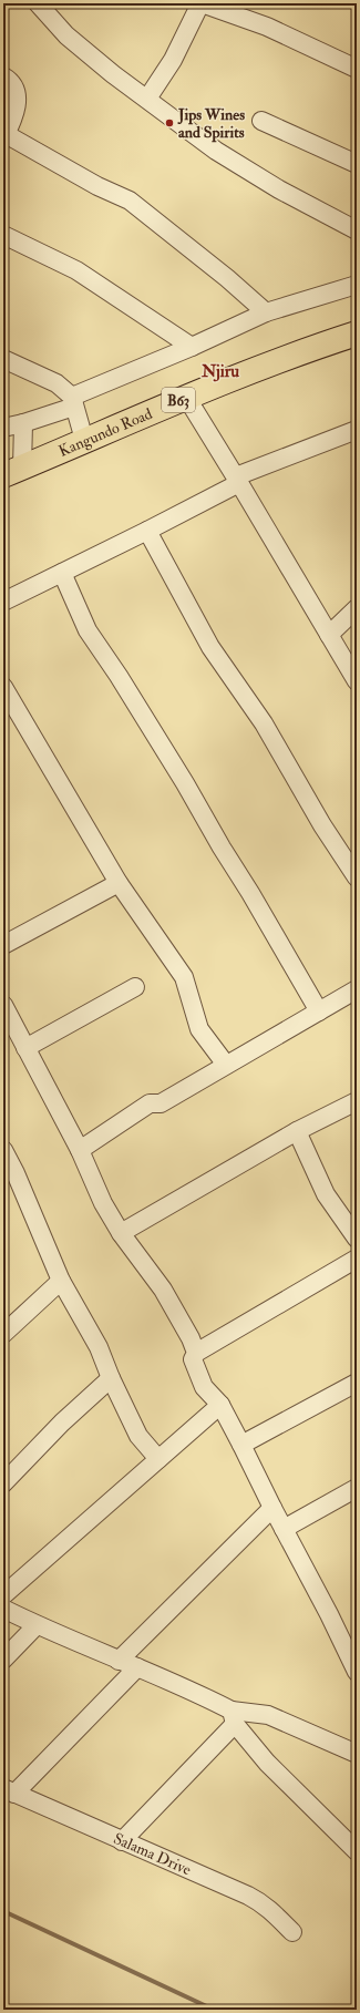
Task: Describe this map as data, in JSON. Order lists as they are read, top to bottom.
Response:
{
  "streets": {
    "highway": ["B63", "Kangundo Road"],
    "street": ["Salama Drive"]
  },
  "districts": ["Njiru"],
  "places": ["Jips Wines and Spirits"]
}
